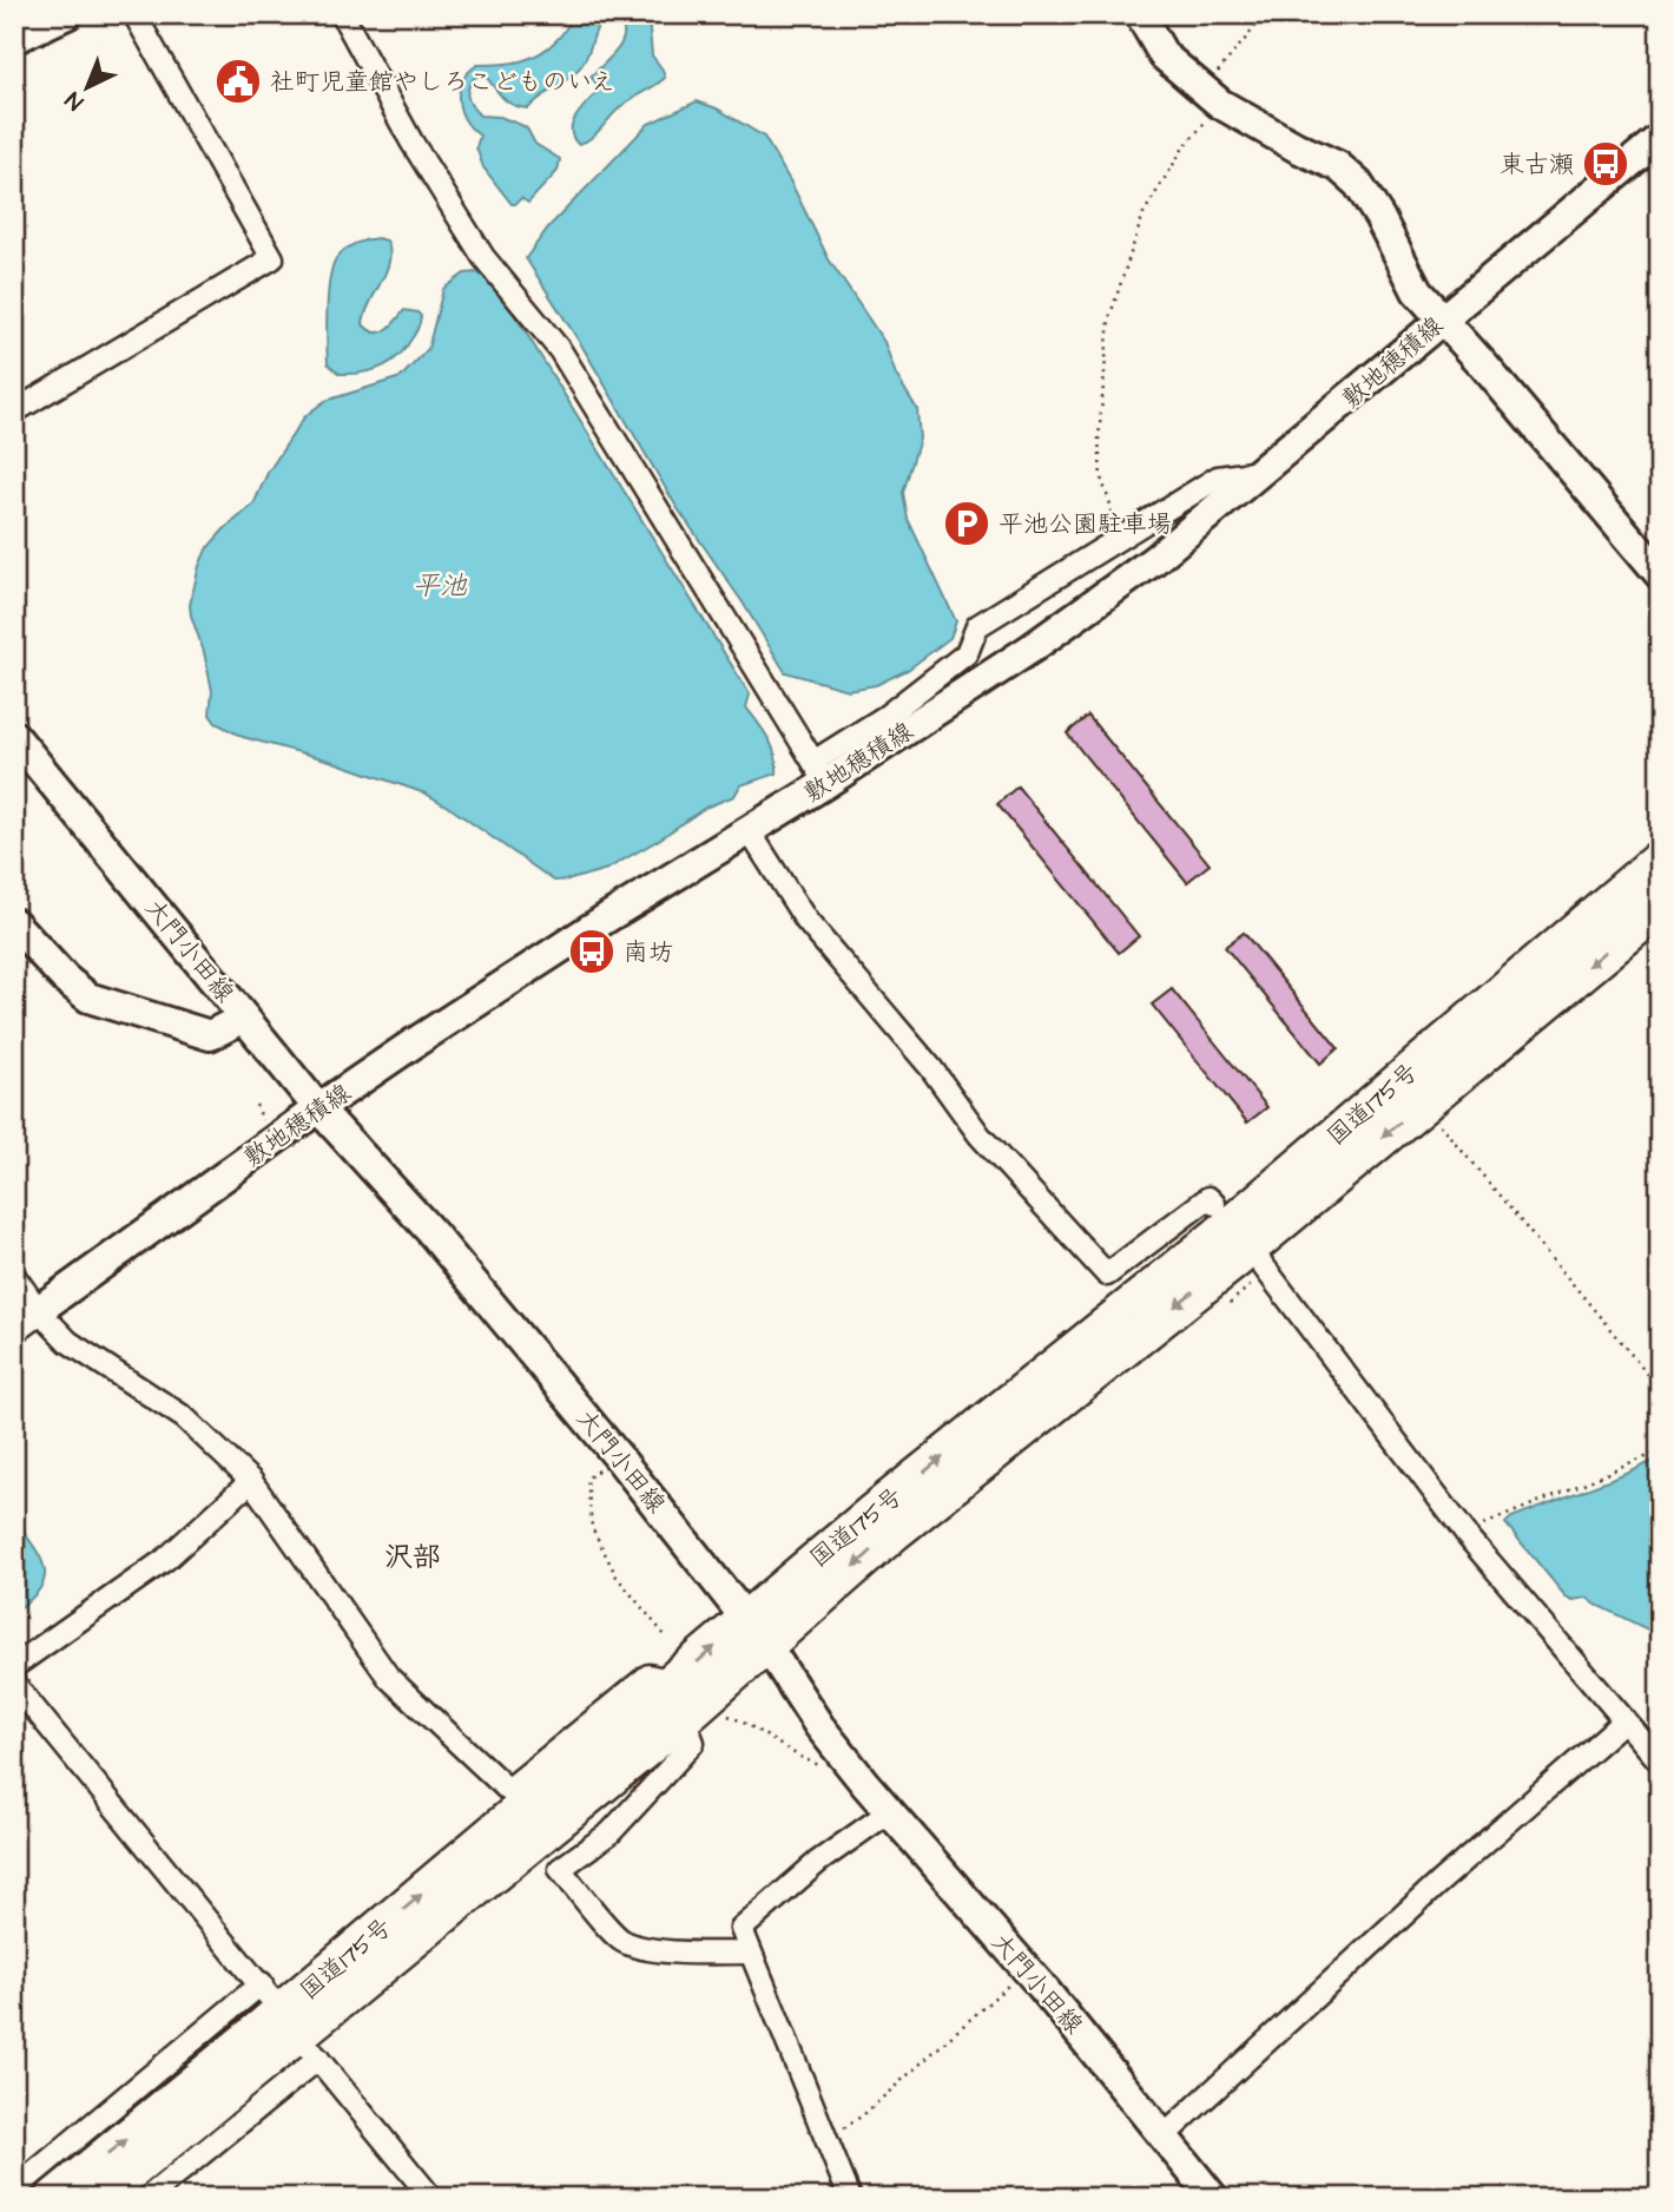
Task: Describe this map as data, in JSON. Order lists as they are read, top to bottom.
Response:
{
  "streets": {
    "highway": ["国道175号"],
    "main road": ["敷地穂積線", "大門小田線"]
  },
  "crossings": [
    ["敷地穂積線", "大門小田線"],
    ["大門小田線", "国道175号"]
  ],
  "districts": ["沢部"],
  "water": ["平池"],
  "places": {
    "public building": ["社町児童館やしろこどものいえ"],
    "bus stop": ["東古瀬", "南坊"],
    "parking": ["平池公園駐車場"]
  },
  "north": "bottom left"
}
